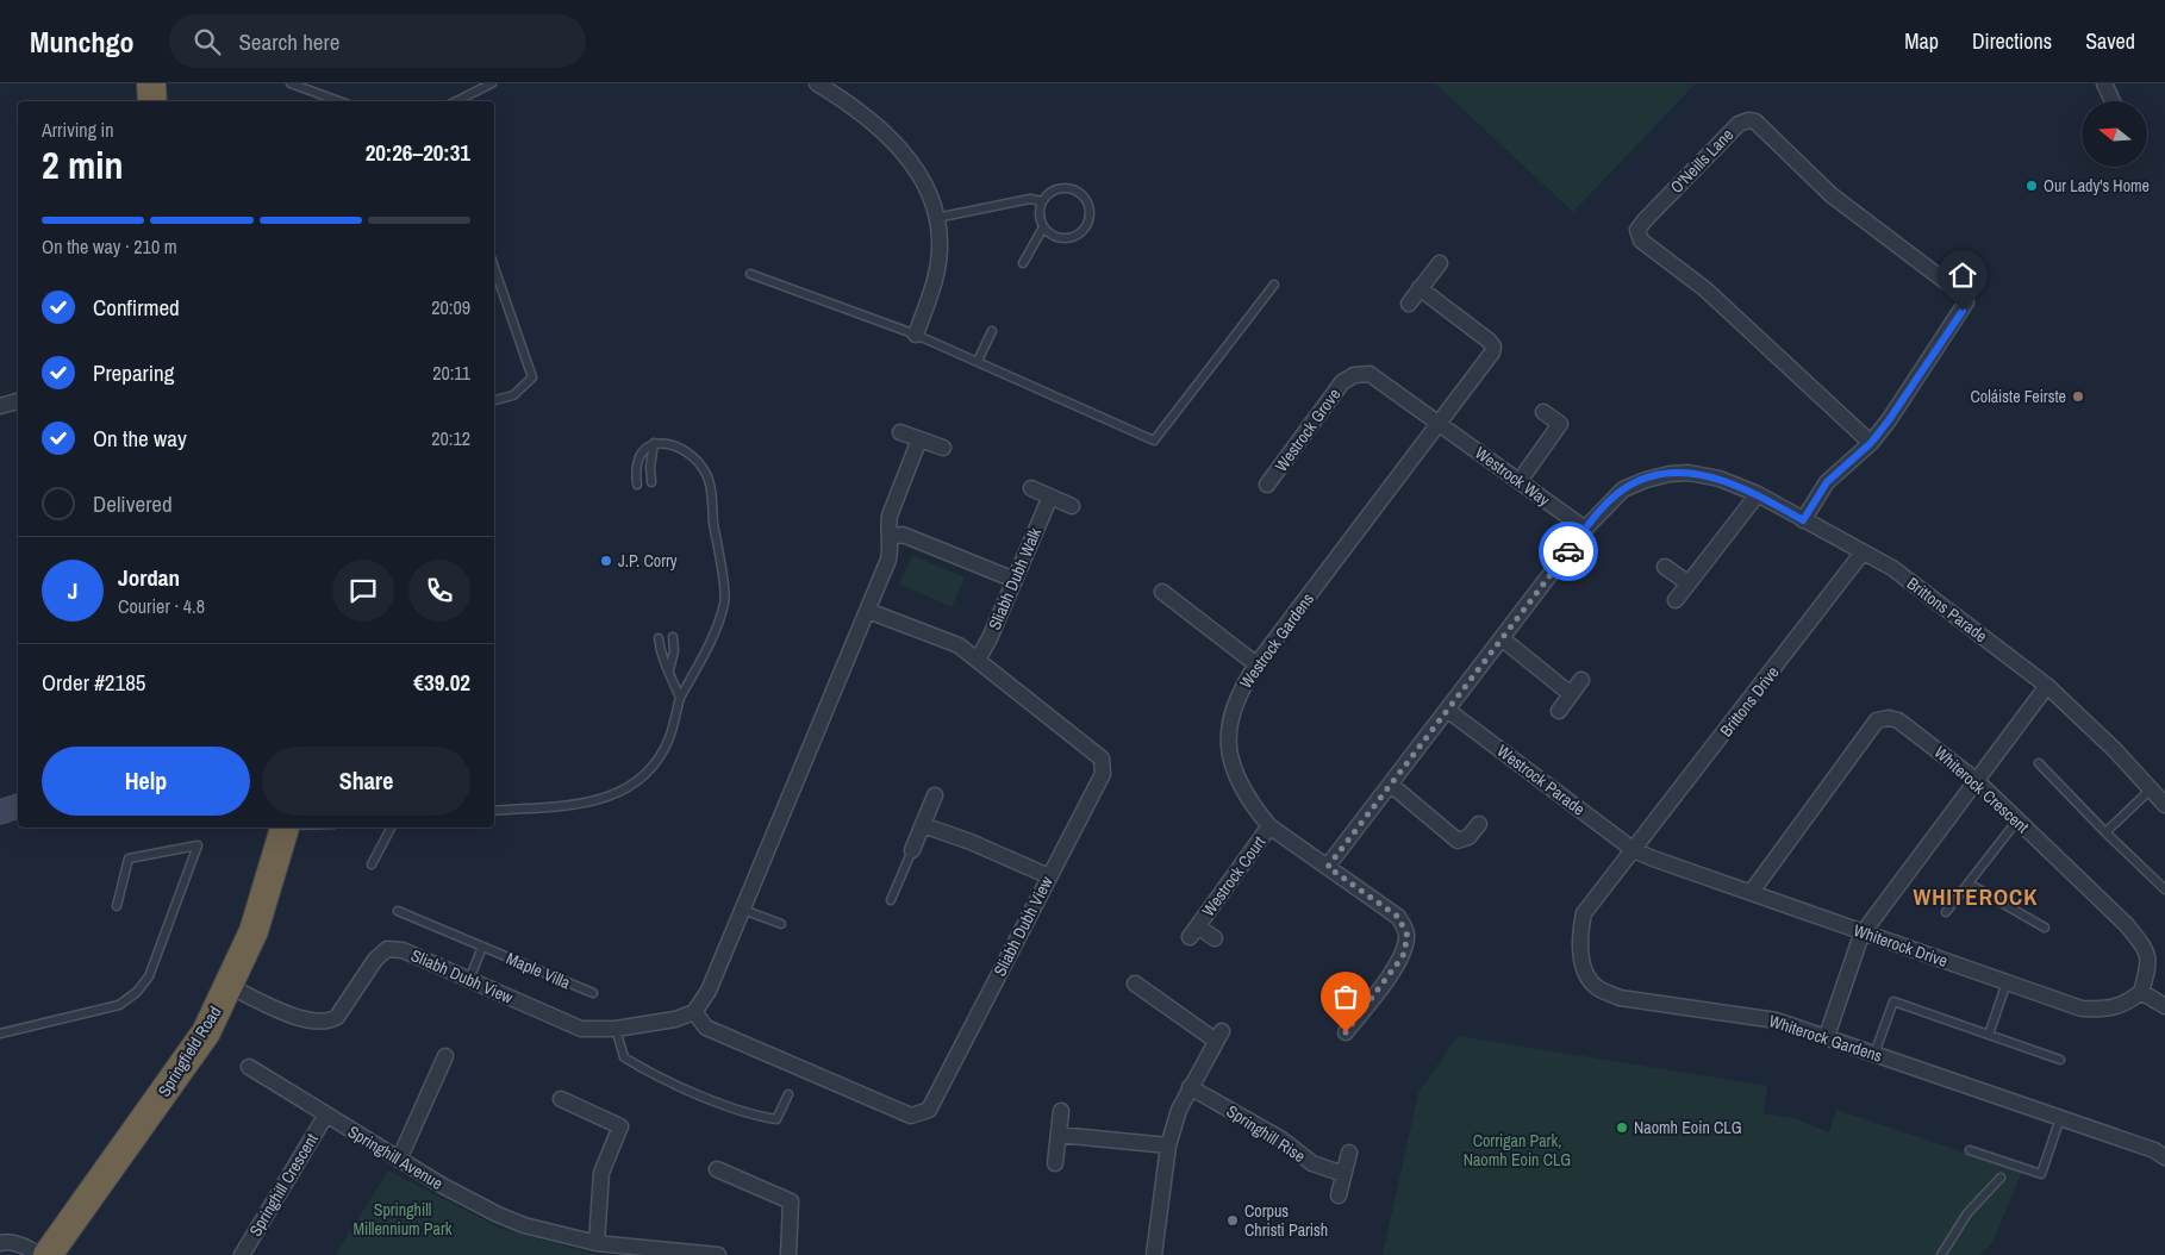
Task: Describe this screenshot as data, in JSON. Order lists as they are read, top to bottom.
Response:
{
  "streets": {
    "highway": ["Springfield Road"],
    "street": [
      "O'Neills Lane",
      "Westrock Grove",
      "Westrock Way",
      "Sliabh Dubh Walk",
      "Brittons Parade",
      "Westrock Gardens",
      "Brittons Drive",
      "Westrock Parade",
      "Whiterock Crescent",
      "Westrock Court",
      "Sliabh Dubh View",
      "Whiterock Drive",
      "Whiterock Gardens",
      "Springhill Rise",
      "Springhill Avenue",
      "Springhill Crescent"
    ],
    "lane": ["Maple Villa"]
  },
  "crossings": [
    ["O'Neills Lane", "Brittons Parade"],
    ["Westrock Grove", "Westrock Way"],
    ["Westrock Grove", "Westrock Gardens"],
    ["Westrock Way", "Brittons Parade"],
    ["Westrock Way", "Westrock Gardens"],
    ["Sliabh Dubh Walk", "Sliabh Dubh View"],
    ["Brittons Parade", "Westrock Gardens"],
    ["Brittons Parade", "Brittons Drive"],
    ["Brittons Parade", "Westrock Parade"],
    ["Westrock Gardens", "Westrock Court"],
    ["Brittons Drive", "Westrock Parade"],
    ["Brittons Drive", "Whiterock Drive"],
    ["Brittons Drive", "Whiterock Gardens"],
    ["Westrock Parade", "Whiterock Drive"],
    ["Westrock Parade", "Whiterock Gardens"],
    ["Whiterock Crescent", "Whiterock Drive"],
    ["Sliabh Dubh View", "Springfield Road"],
    ["Whiterock Drive", "Whiterock Gardens"],
    ["Springhill Avenue", "Springhill Crescent"]
  ],
  "districts": ["WHITEROCK"],
  "parks": ["Corrigan Park, Naomh Eoin CLG", "Springhill Millennium Park"],
  "places": [
    "Our Lady's Home",
    "Coláiste Feirste",
    "J.P. Corry",
    "Naomh Eoin CLG",
    "Corpus Christi Parish"
  ],
  "north": "left",
  "page": {
    "header": "Munchgo",
    "search": "Search here",
    "nav": ["Map", "Directions", "Saved"],
    "heading": ["2 min", "Arriving in", "20:26–20:31"],
    "panel": [
      "Jordan",
      "Courier · 4.8",
      "Order #2185",
      "€39.02"
    ],
    "bar": "On the way · 210 m",
    "list": [
      ["Confirmed", "20:09"],
      ["Preparing", "20:11"],
      ["On the way", "20:12"],
      "Delivered"
    ],
    "round": "J",
    "buttons": ["Help", "Share"]
  }
}
